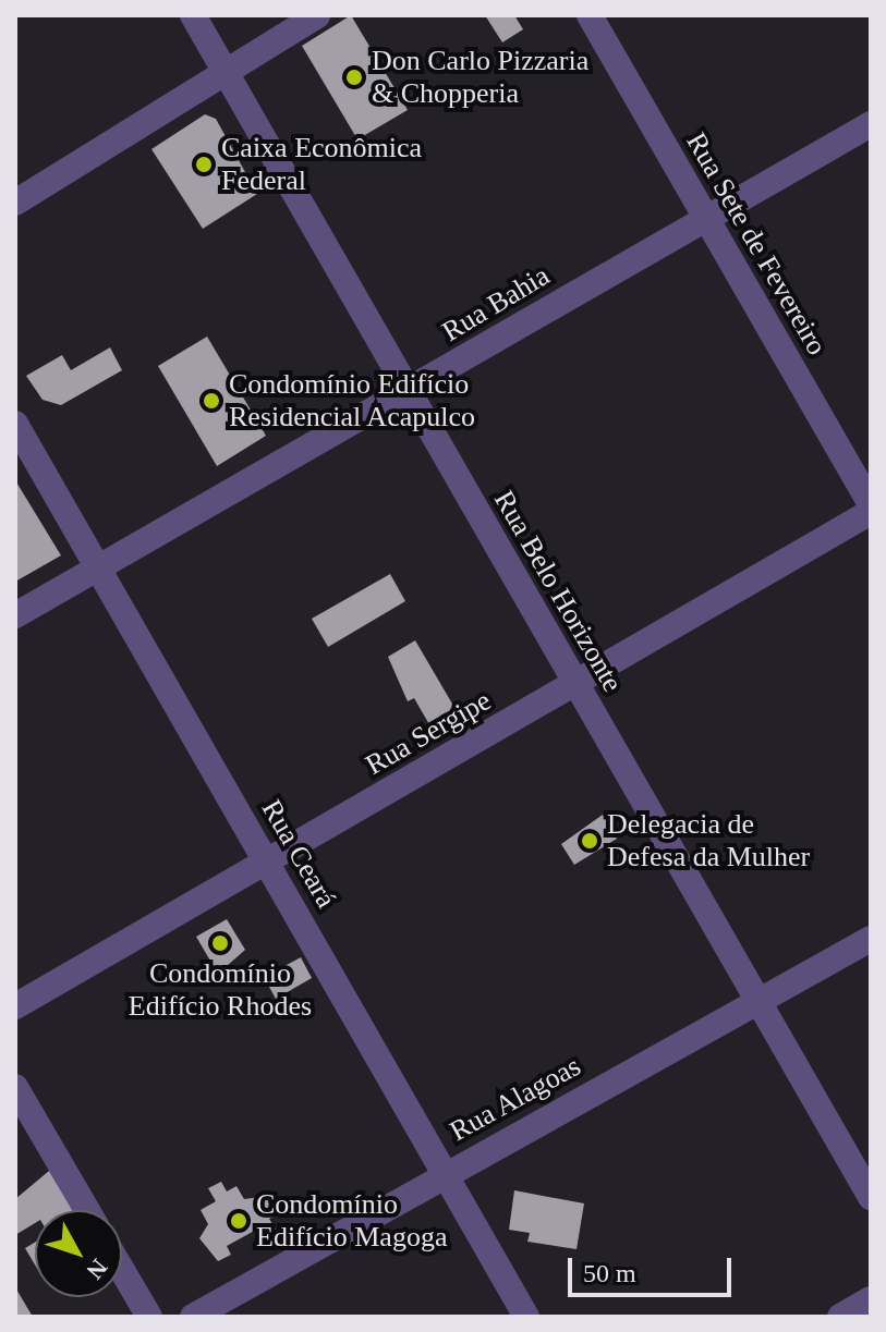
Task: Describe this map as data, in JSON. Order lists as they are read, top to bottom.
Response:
{
  "streets": {
    "street": [
      "Rua Sete de Fevereiro",
      "Rua Bahia",
      "Rua Belo Horizonte",
      "Rua Sergipe",
      "Rua Ceará",
      "Rua Alagoas"
    ]
  },
  "crossings": [
    ["Rua Sete de Fevereiro", "Rua Bahia"],
    ["Rua Bahia", "Rua Belo Horizonte"],
    ["Rua Bahia", "Rua Ceará"],
    ["Rua Belo Horizonte", "Rua Sergipe"],
    ["Rua Belo Horizonte", "Rua Alagoas"],
    ["Rua Sergipe", "Rua Ceará"],
    ["Rua Ceará", "Rua Alagoas"]
  ],
  "places": [
    "Don Carlo Pizzaria & Chopperia",
    "Caixa Econômica Federal",
    "Condomínio Edifício Residencial Acapulco",
    "Delegacia de Defesa da Mulher",
    "Condomínio Edifício Rhodes",
    "Condomínio Edifício Magoga"
  ],
  "scale_bar": "50 m",
  "north": "bottom right"
}
